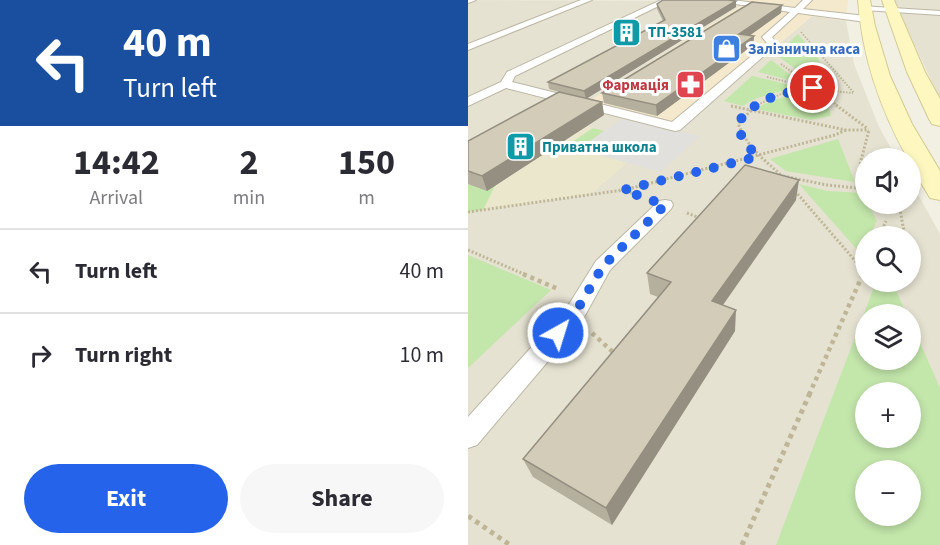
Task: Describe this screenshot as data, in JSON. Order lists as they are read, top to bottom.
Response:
{
  "places": {
    "building": ["ТП-3581", "Приватна школа"],
    "shop": ["Залізнична каса"],
    "pharmacy": ["Фармація"]
  },
  "page": {
    "turn": ["40 m", "Turn left"],
    "eta": [
      "14:42",
      "Arrival",
      "2",
      "min",
      "150",
      "m"
    ],
    "map_buttons": ["+", "−"],
    "list": [
      {
        "name": "Turn left",
        "value": "40 m"
      },
      {
        "name": "Turn right",
        "value": "10 m"
      }
    ],
    "buttons": ["Exit", "Share"]
  }
}
